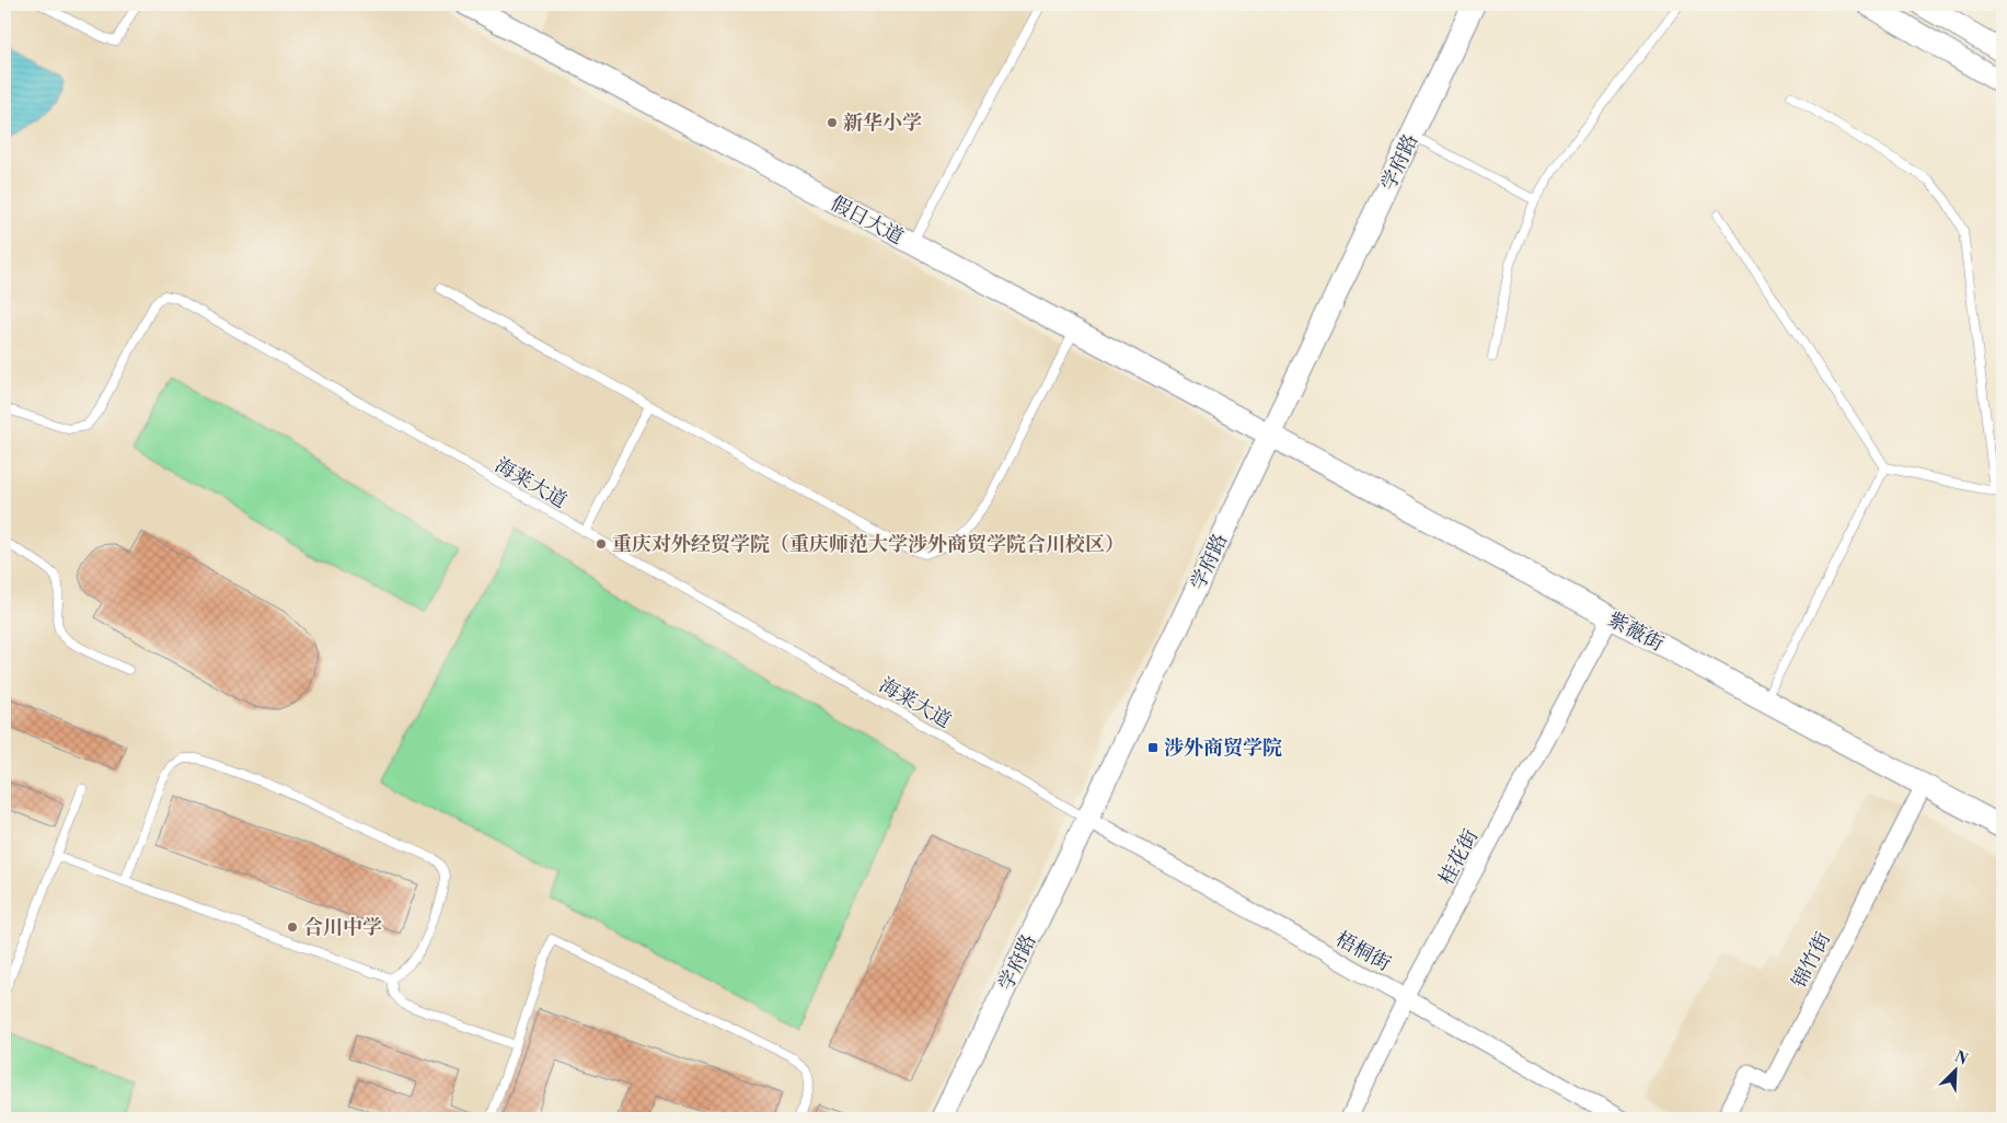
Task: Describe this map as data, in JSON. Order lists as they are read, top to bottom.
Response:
{
  "streets": {
    "street": [
      "学府路",
      "假日大道",
      "紫薇街",
      "桂花街",
      "梧桐街",
      "锦竹街"
    ],
    "lane": ["海莱大道"]
  },
  "crossings": [
    ["学府路", "假日大道"],
    ["学府路", "海莱大道"],
    ["学府路", "紫薇街"],
    ["学府路", "梧桐街"],
    ["假日大道", "紫薇街"],
    ["海莱大道", "梧桐街"],
    ["紫薇街", "桂花街"],
    ["紫薇街", "锦竹街"],
    ["桂花街", "梧桐街"]
  ],
  "places": {
    "other": ["新华小学", "重庆对外经贸学院（重庆师范大学涉外商贸学院合川校区）", "合川中学"],
    "transit": ["涉外商贸学院"]
  },
  "north": "top right"
}
